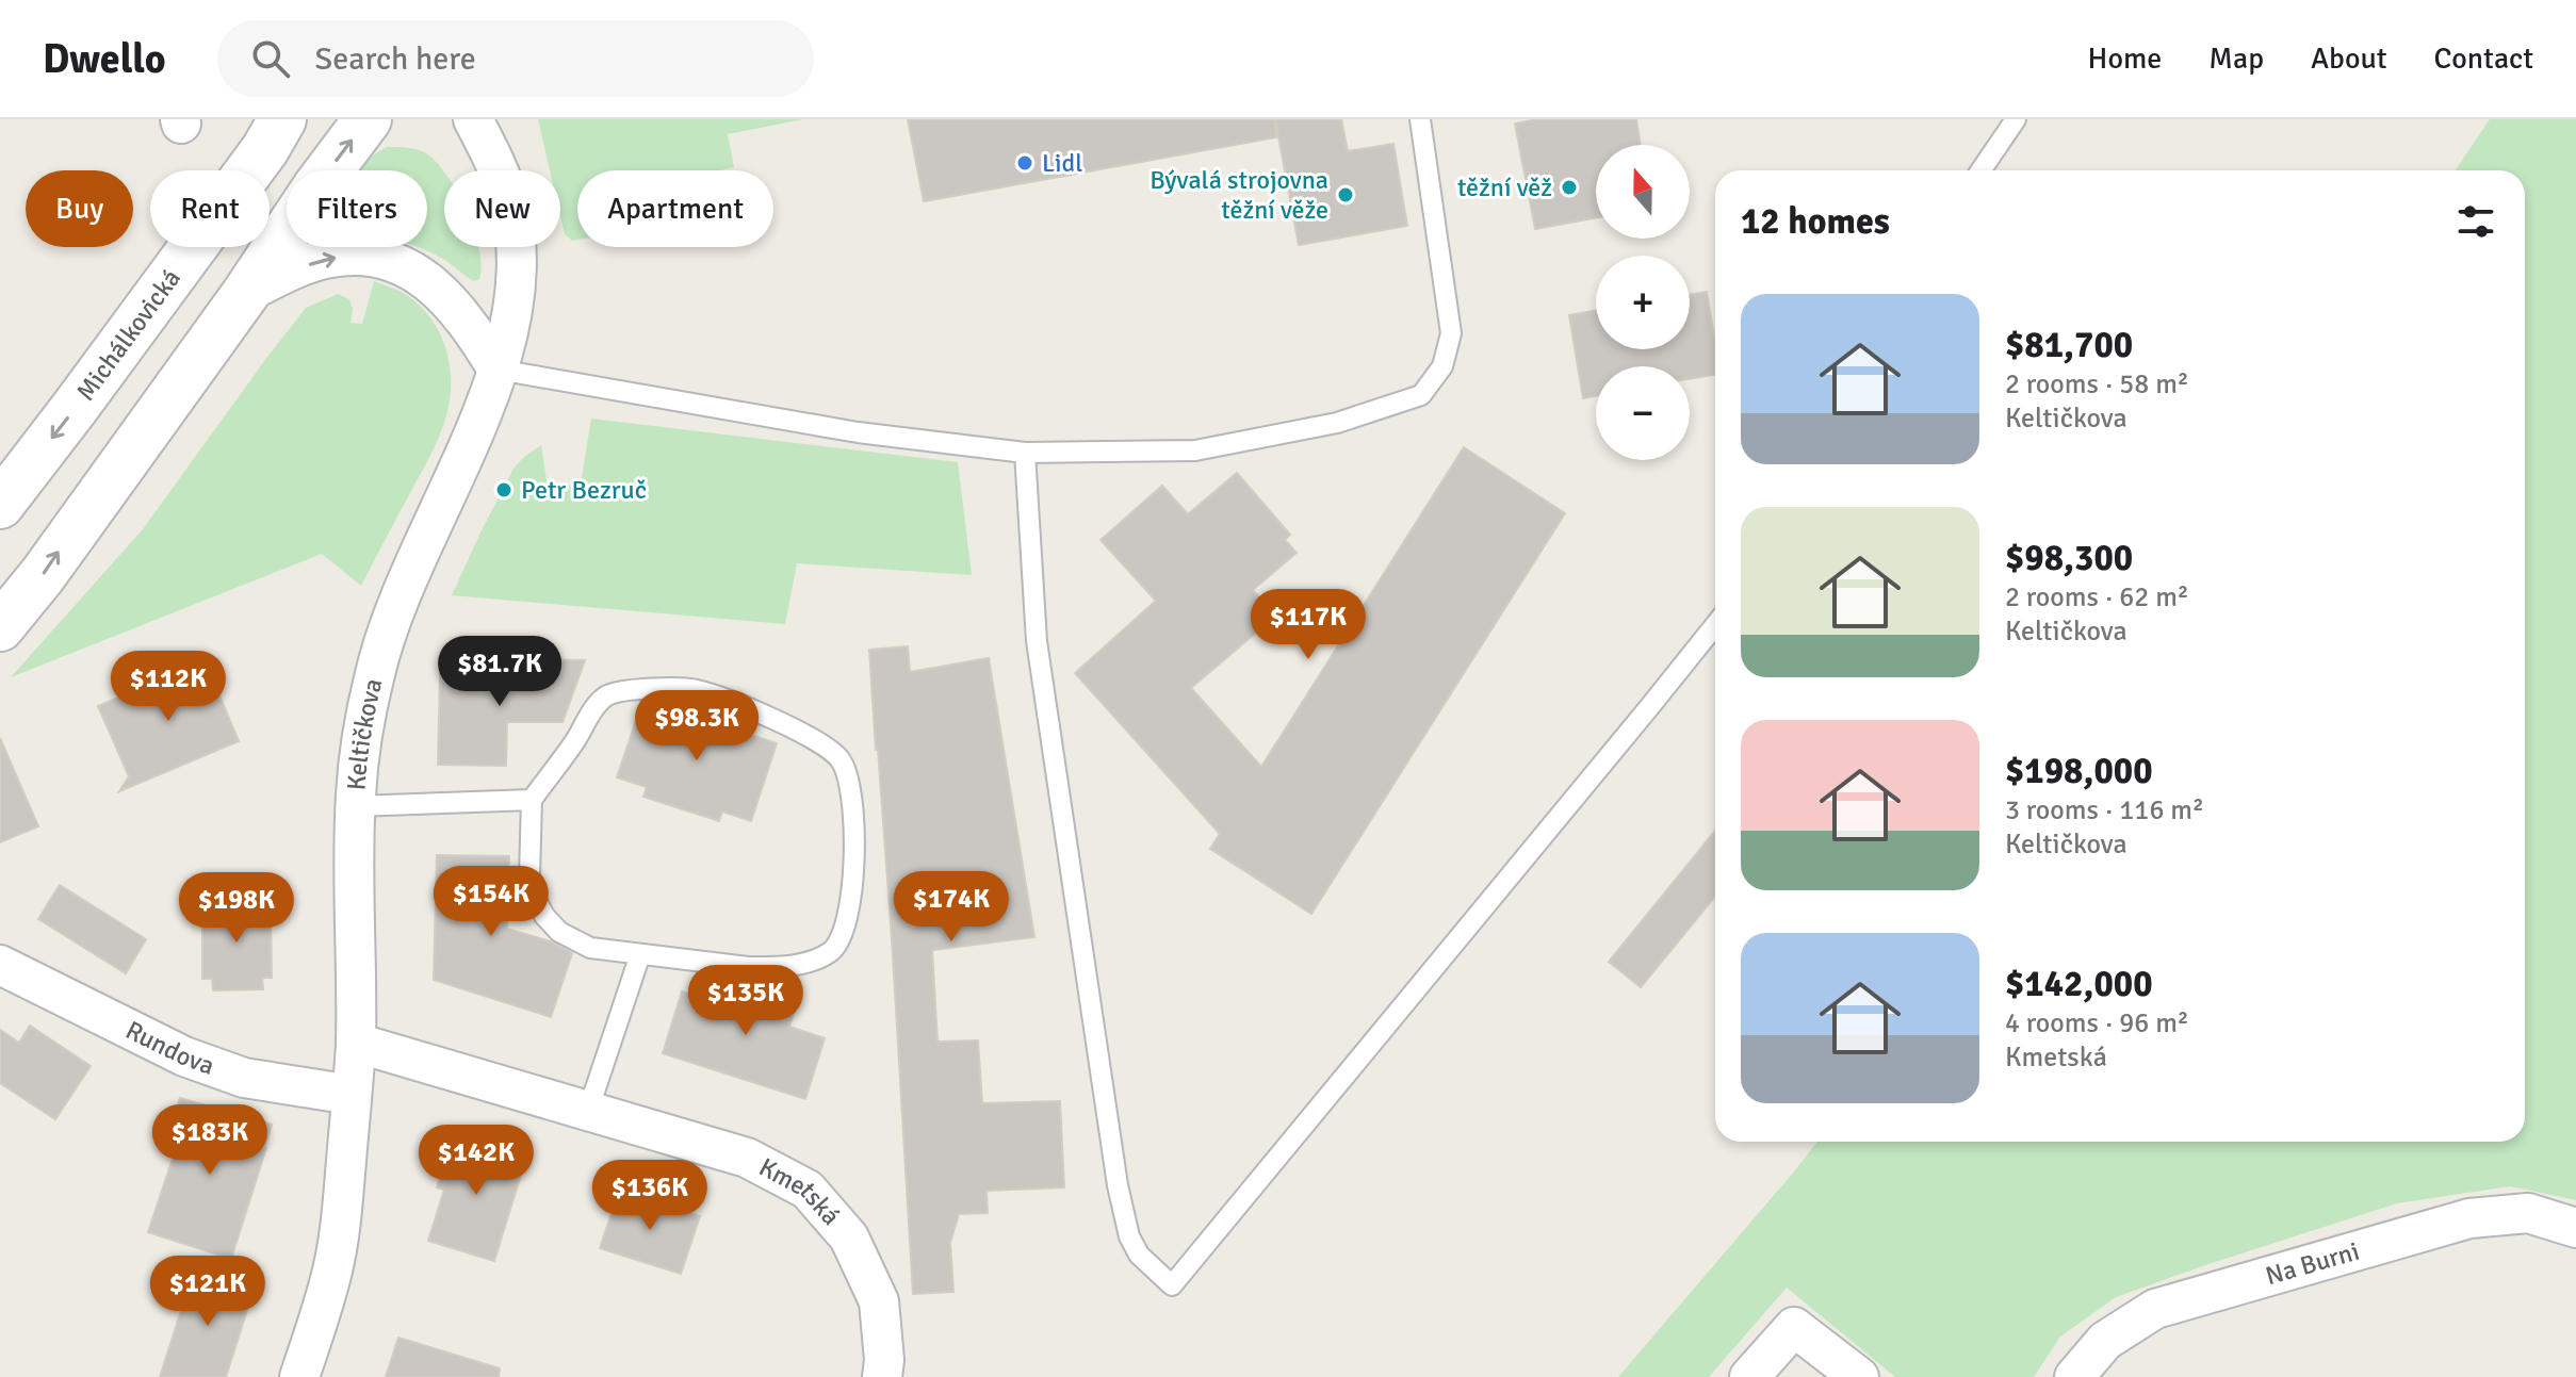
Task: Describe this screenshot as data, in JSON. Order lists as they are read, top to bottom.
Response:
{
  "streets": {
    "street": [
      "Michálkovická",
      "Keltičkova",
      "Rundova",
      "Kmetská",
      "Na Burni"
    ]
  },
  "crossings": [
    ["Keltičkova", "Rundova"],
    ["Keltičkova", "Kmetská"]
  ],
  "places": [
    "Lidl",
    "těžní věž",
    "Bývalá strojovna těžní věže",
    "Petr Bezruč"
  ],
  "north": "top",
  "page": {
    "header": "Dwello",
    "search": "Search here",
    "nav": [
      "Home",
      "Map",
      "About",
      "Contact"
    ],
    "map_buttons": ["+", "−"],
    "chip": [
      "Buy",
      "Rent",
      "Filters",
      "New",
      "Apartment"
    ],
    "heading": "12 homes",
    "list": [
      {
        "name": "$81,700",
        "note": "2 rooms · 58 m² · Keltičkova"
      },
      {
        "name": "$98,300",
        "note": "2 rooms · 62 m² · Keltičkova"
      },
      {
        "name": "$198,000",
        "note": "3 rooms · 116 m² · Keltičkova"
      },
      {
        "name": "$142,000",
        "note": "4 rooms · 96 m² · Kmetská"
      }
    ],
    "price": [
      "$117K",
      "$81.7K",
      "$112K",
      "$98.3K",
      "$154K",
      "$174K",
      "$198K",
      "$135K",
      "$183K",
      "$142K",
      "$136K",
      "$121K"
    ]
  }
}
